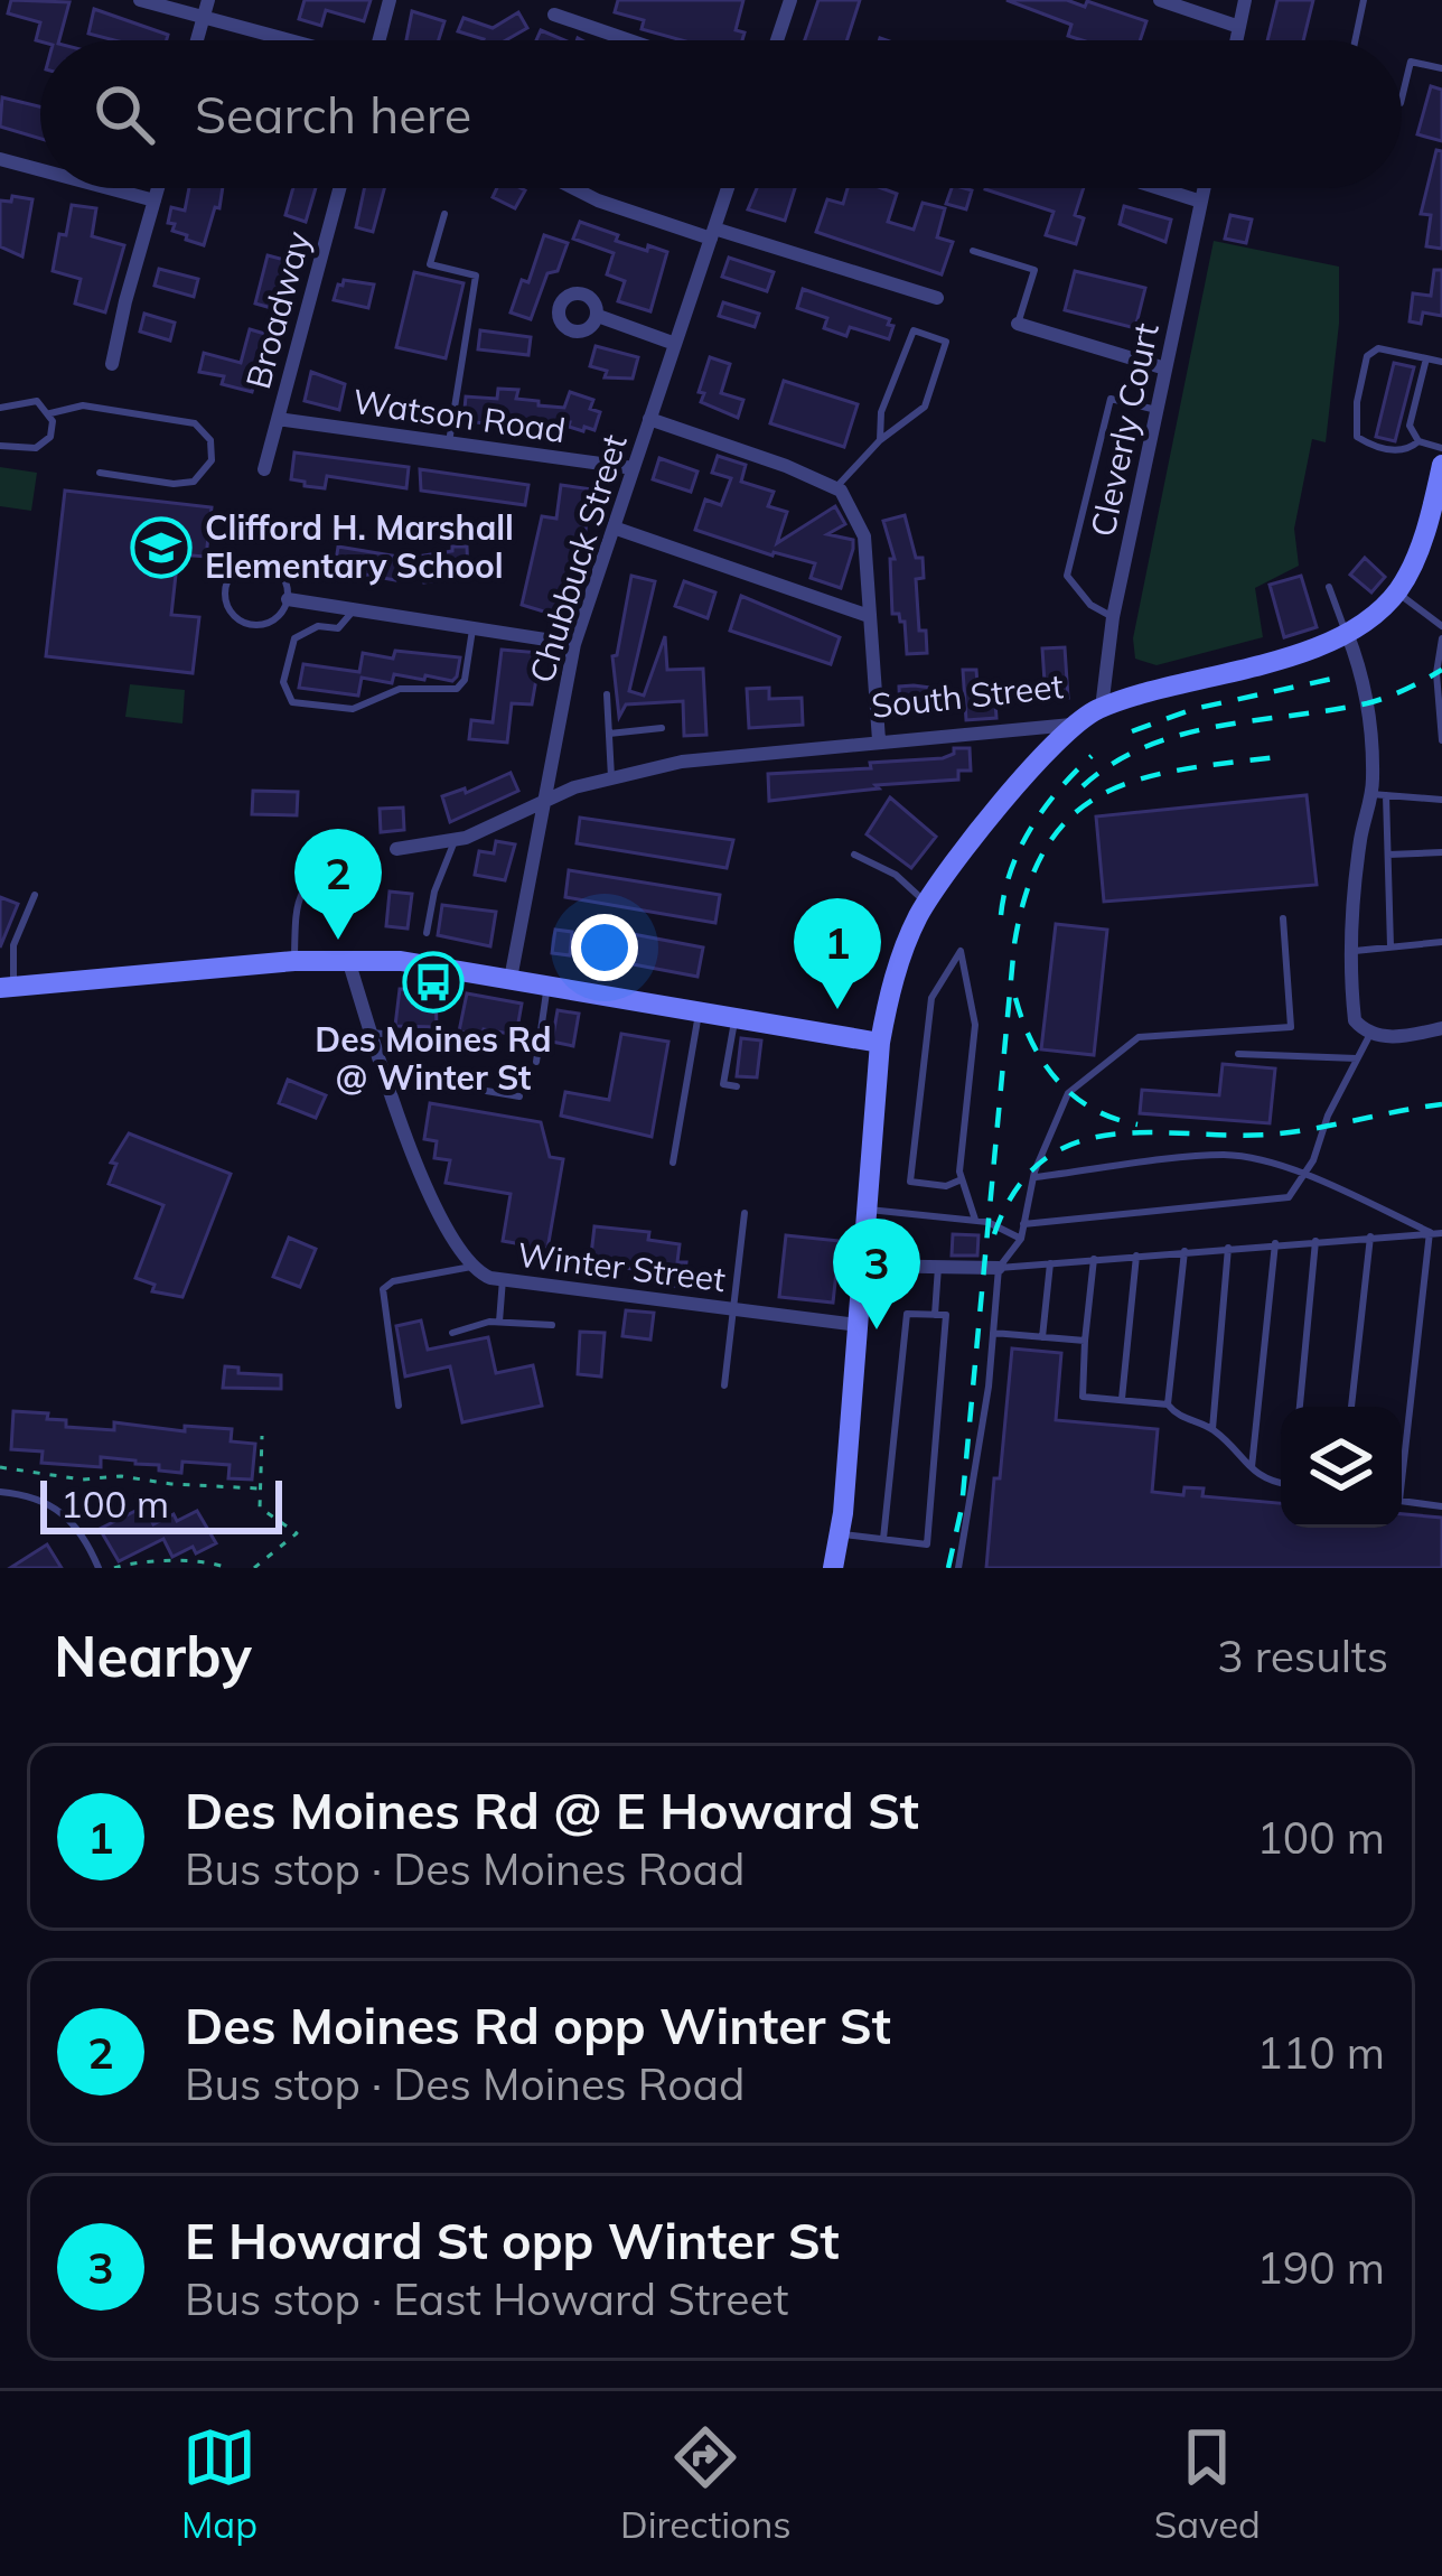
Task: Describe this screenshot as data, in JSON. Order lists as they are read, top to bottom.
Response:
{
  "streets": {
    "main road": ["South Street"],
    "street": [
      "Broadway",
      "Watson Road",
      "Cleverly Court",
      "Chubbuck Street",
      "Winter Street"
    ]
  },
  "crossings": [
    ["Broadway", "Watson Road"],
    ["Watson Road", "Chubbuck Street"],
    ["Cleverly Court", "South Street"],
    ["Chubbuck Street", "South Street"]
  ],
  "places": {
    "school or university": ["Clifford H. Marshall Elementary School"],
    "bus stop": ["Des Moines Rd @ Winter St"]
  },
  "scale_bar": "100 m",
  "page": {
    "search": "Search here",
    "pins": ["2", "1", "3"],
    "scale": "100 m",
    "heading": ["Nearby", "3 results"],
    "list": [
      {
        "mark": "1",
        "name": "Des Moines Rd @ E Howard St",
        "note": "Bus stop · Des Moines Road",
        "value": "100 m"
      },
      {
        "mark": "2",
        "name": "Des Moines Rd opp Winter St",
        "note": "Bus stop · Des Moines Road",
        "value": "110 m"
      },
      {
        "mark": "3",
        "name": "E Howard St opp Winter St",
        "note": "Bus stop · East Howard Street",
        "value": "190 m"
      }
    ],
    "nav": ["Map", "Directions", "Saved"]
  }
}
